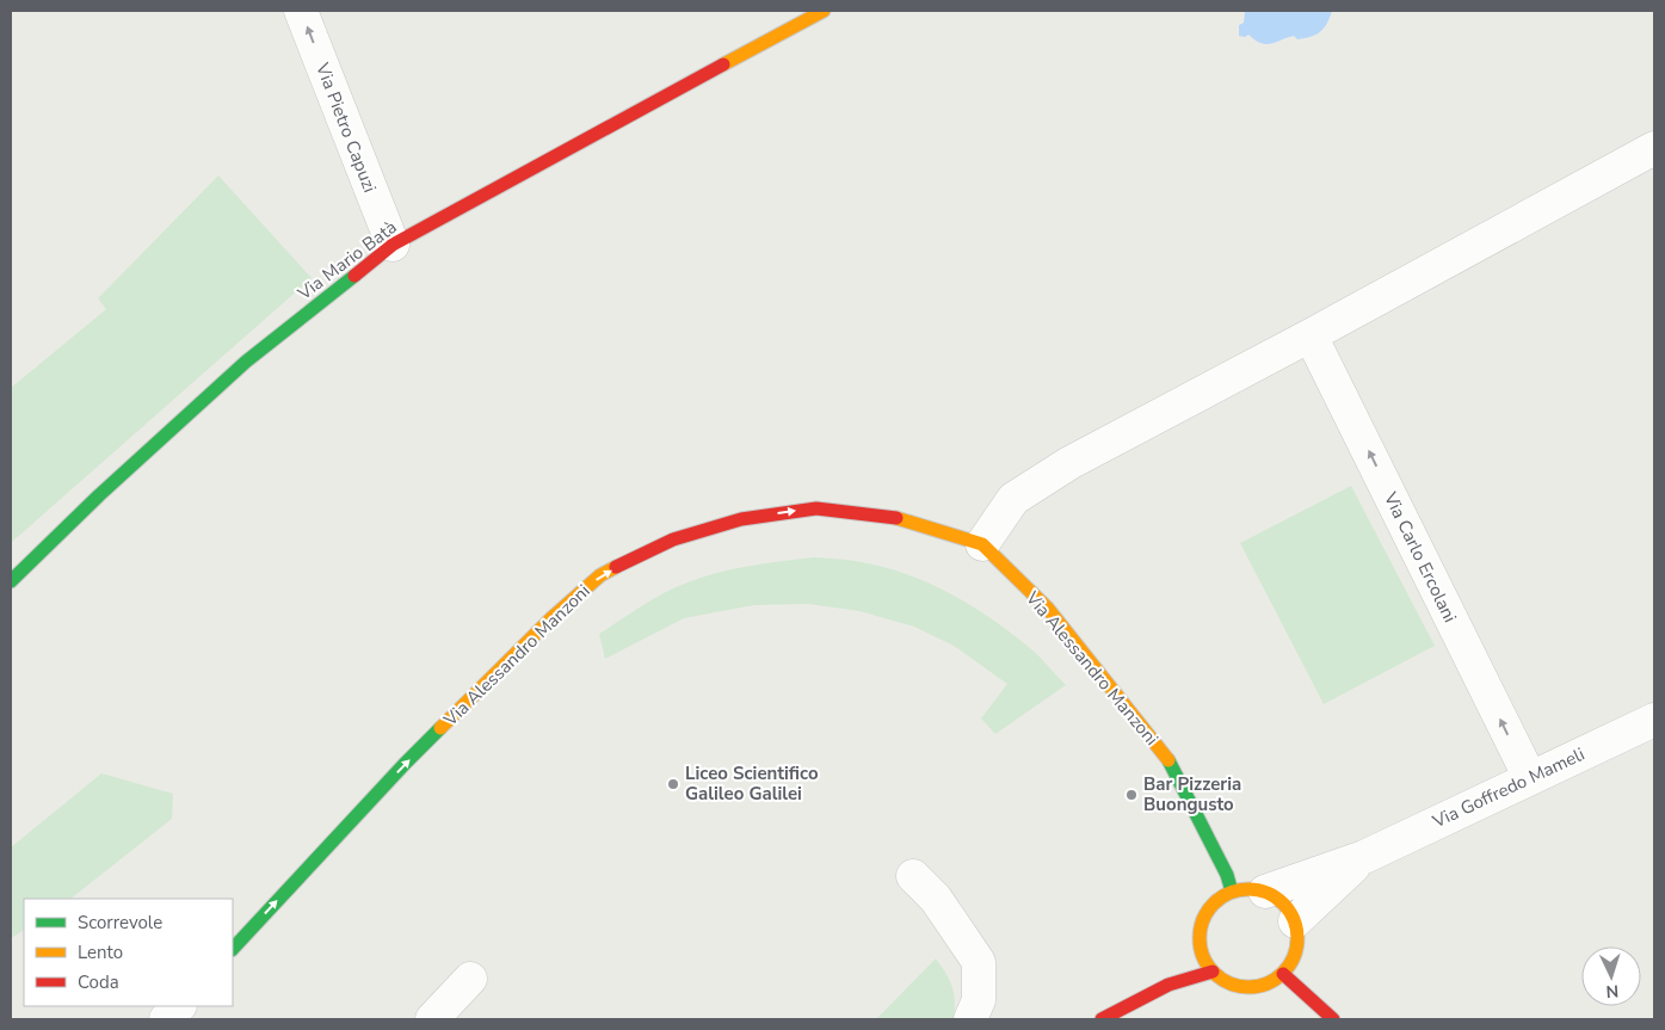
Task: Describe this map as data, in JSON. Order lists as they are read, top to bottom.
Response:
{
  "streets": {
    "street": [
      "Via Pietro Capuzi",
      "Via Mario Batà",
      "Via Carlo Ercolani",
      "Via Alessandro Manzoni",
      "Via Goffredo Mameli"
    ]
  },
  "crossings": [
    ["Via Pietro Capuzi", "Via Mario Batà"],
    ["Via Carlo Ercolani", "Via Goffredo Mameli"],
    ["Via Alessandro Manzoni", "Via Goffredo Mameli"]
  ],
  "one_way": ["Via Pietro Capuzi", "Via Carlo Ercolani", "Via Alessandro Manzoni"],
  "places": ["Liceo Scientifico Galileo Galilei", "Bar Pizzeria Buongusto"],
  "legend": ["Scorrevole", "Lento", "Coda"],
  "north": "bottom"
}
